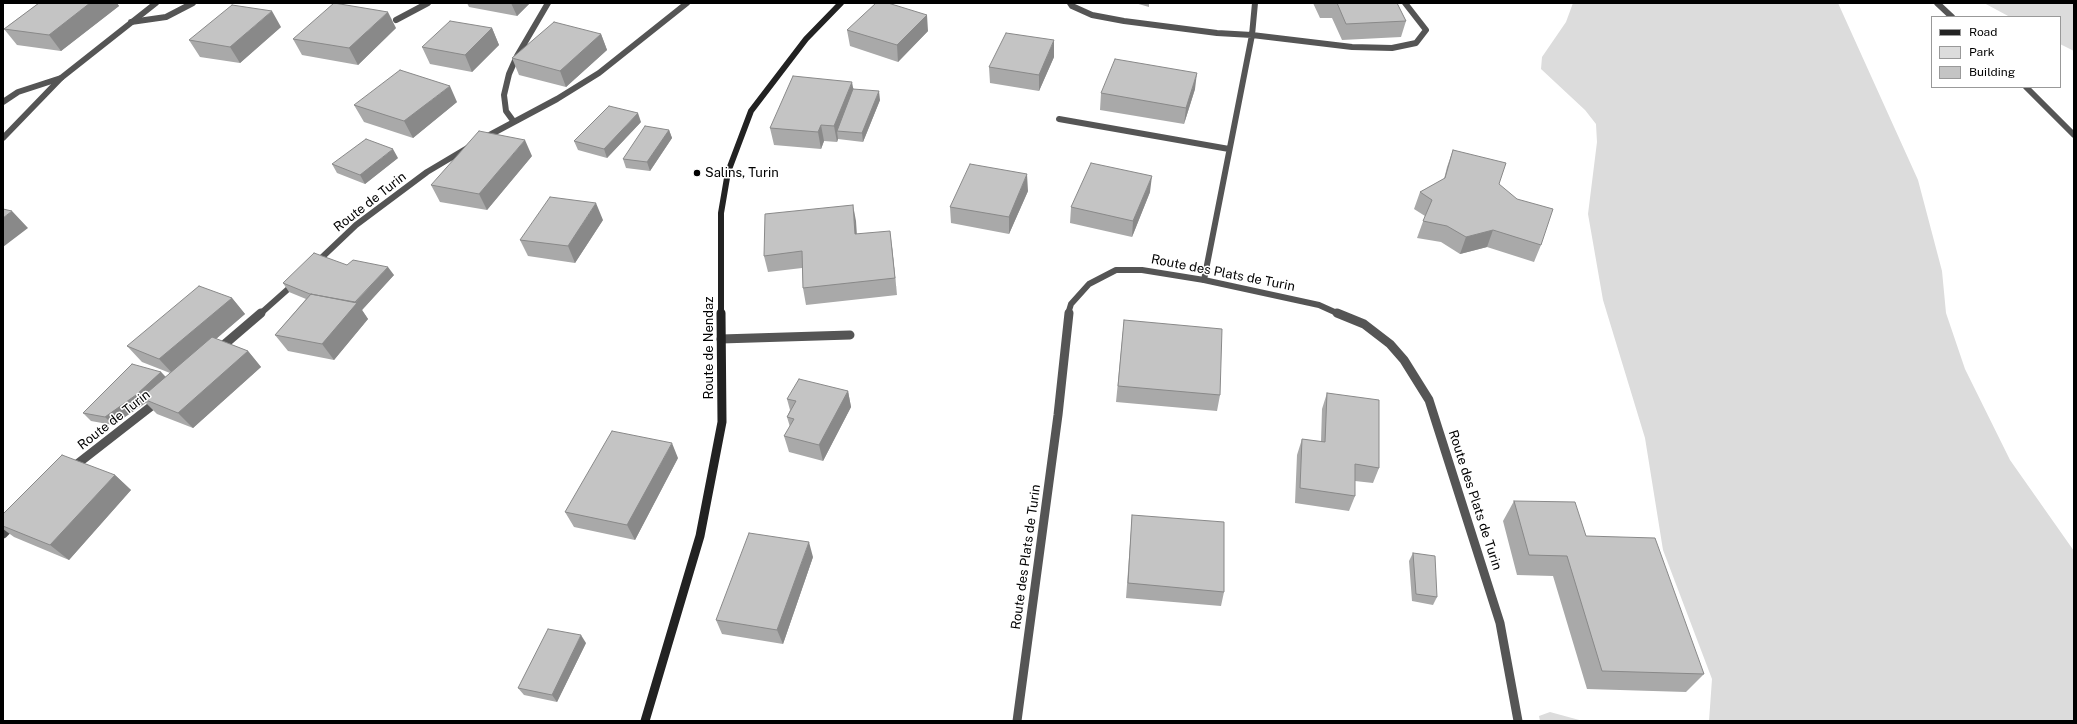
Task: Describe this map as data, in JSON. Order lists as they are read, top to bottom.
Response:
{
  "streets": {
    "main road": ["Route de Nendaz"],
    "street": ["Route de Turin", "Route des Plats de Turin"]
  },
  "places": ["Salins, Turin"],
  "legend": ["Road", "Park", "Building"]
}
